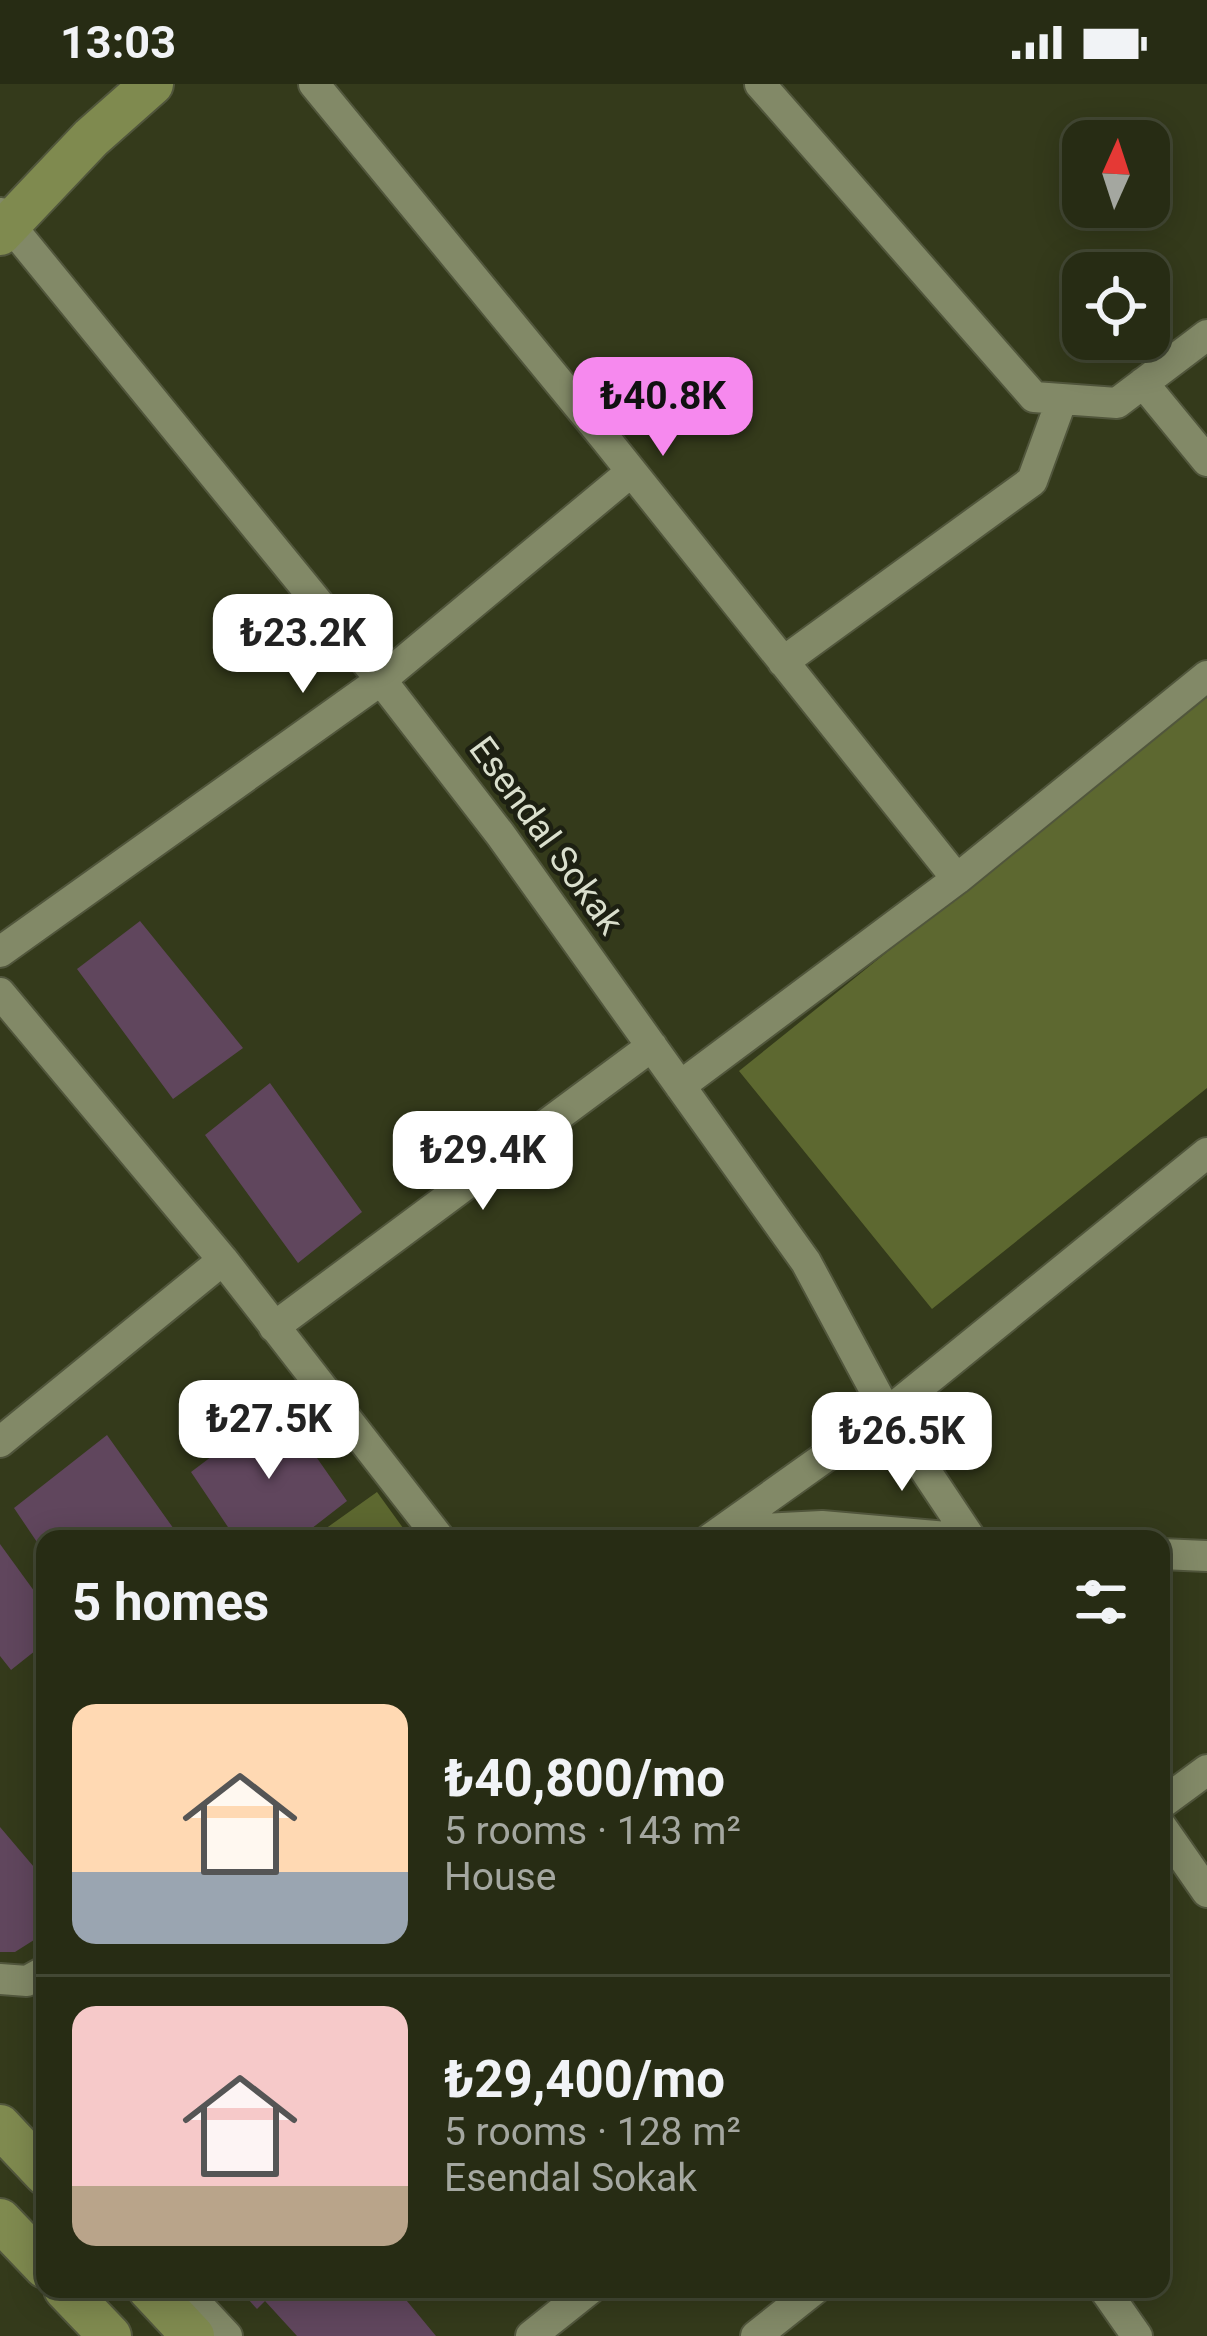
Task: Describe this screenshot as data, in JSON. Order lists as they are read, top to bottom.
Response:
{
  "streets": {
    "street": ["Esendal Sokak"]
  },
  "north": "top",
  "page": {
    "status": "13:03",
    "price": [
      "₺40.8K",
      "₺23.2K",
      "₺29.4K",
      "₺27.5K",
      "₺26.5K"
    ],
    "heading": "5 homes",
    "list": [
      {
        "name": "₺40,800/mo",
        "note": "5 rooms · 143 m² · House"
      },
      {
        "name": "₺29,400/mo",
        "note": "5 rooms · 128 m² · Esendal Sokak"
      }
    ]
  }
}
